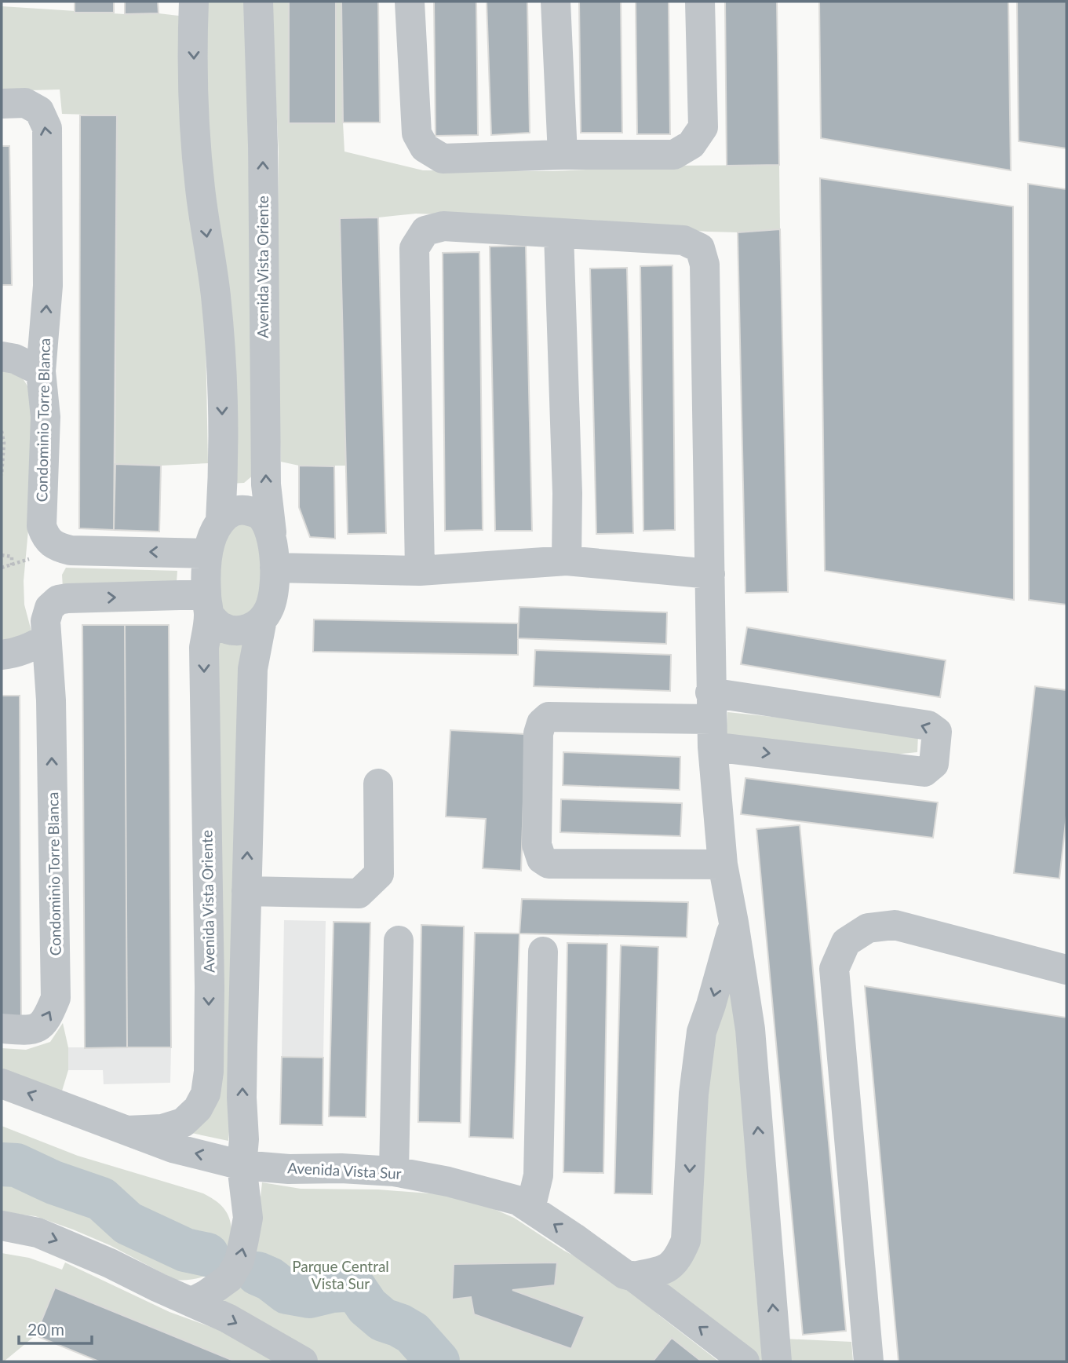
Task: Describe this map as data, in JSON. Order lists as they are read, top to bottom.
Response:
{
  "streets": {
    "street": ["Avenida Vista Oriente", "Condominio Torre Blanca", "Avenida Vista Sur"]
  },
  "crossings": [
    ["Avenida Vista Oriente", "Condominio Torre Blanca"],
    ["Avenida Vista Oriente", "Avenida Vista Sur"]
  ],
  "parks": ["Parque Central Vista Sur"],
  "scale_bar": "20 m"
}
